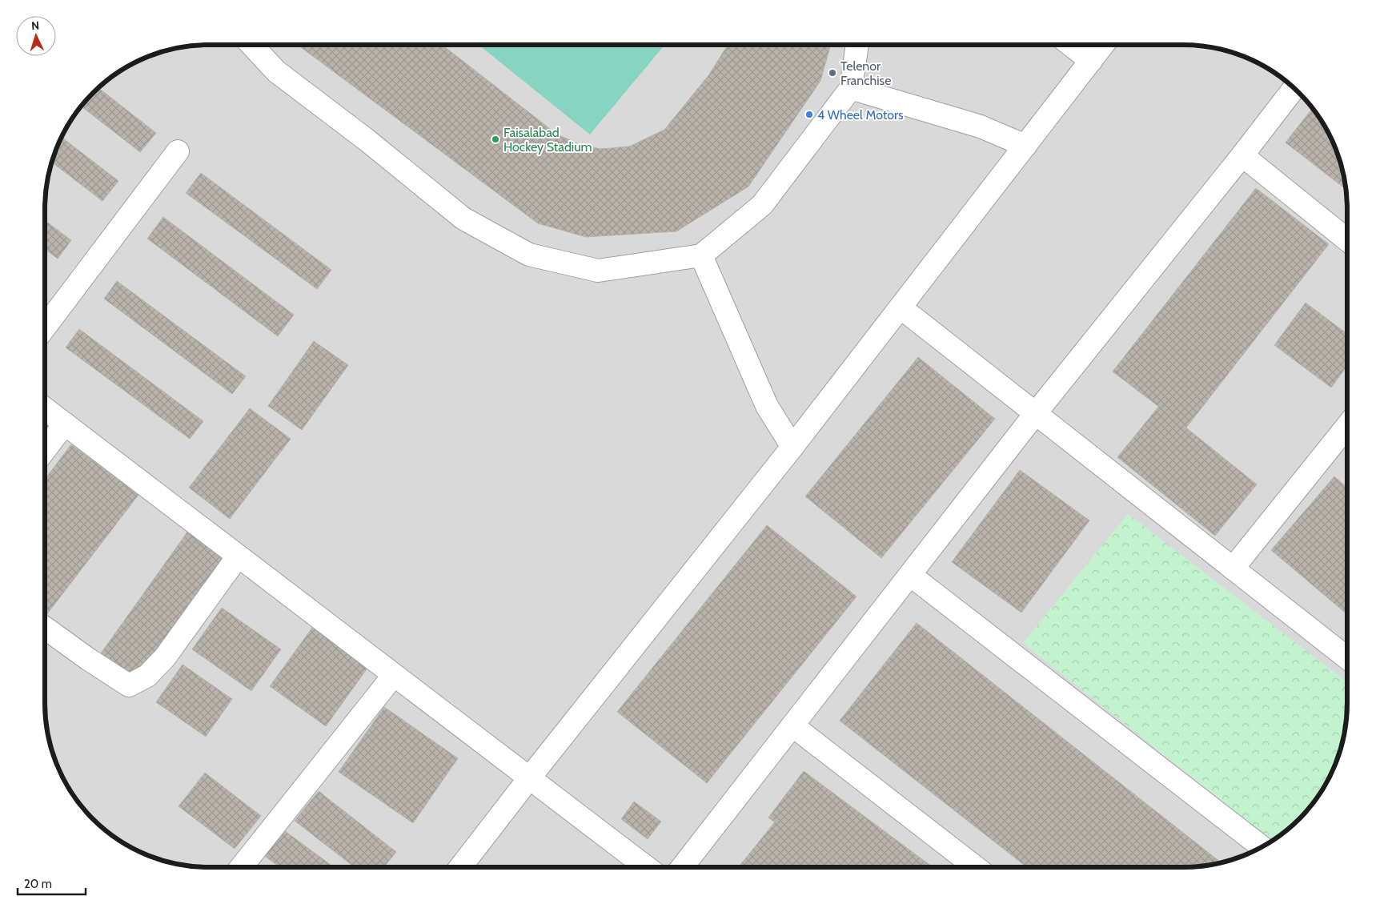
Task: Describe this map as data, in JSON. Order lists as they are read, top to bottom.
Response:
{
  "places": ["Telenor Franchise", "4 Wheel Motors", "Faisalabad Hockey Stadium"],
  "scale_bar": "20 m",
  "north": "top"
}
